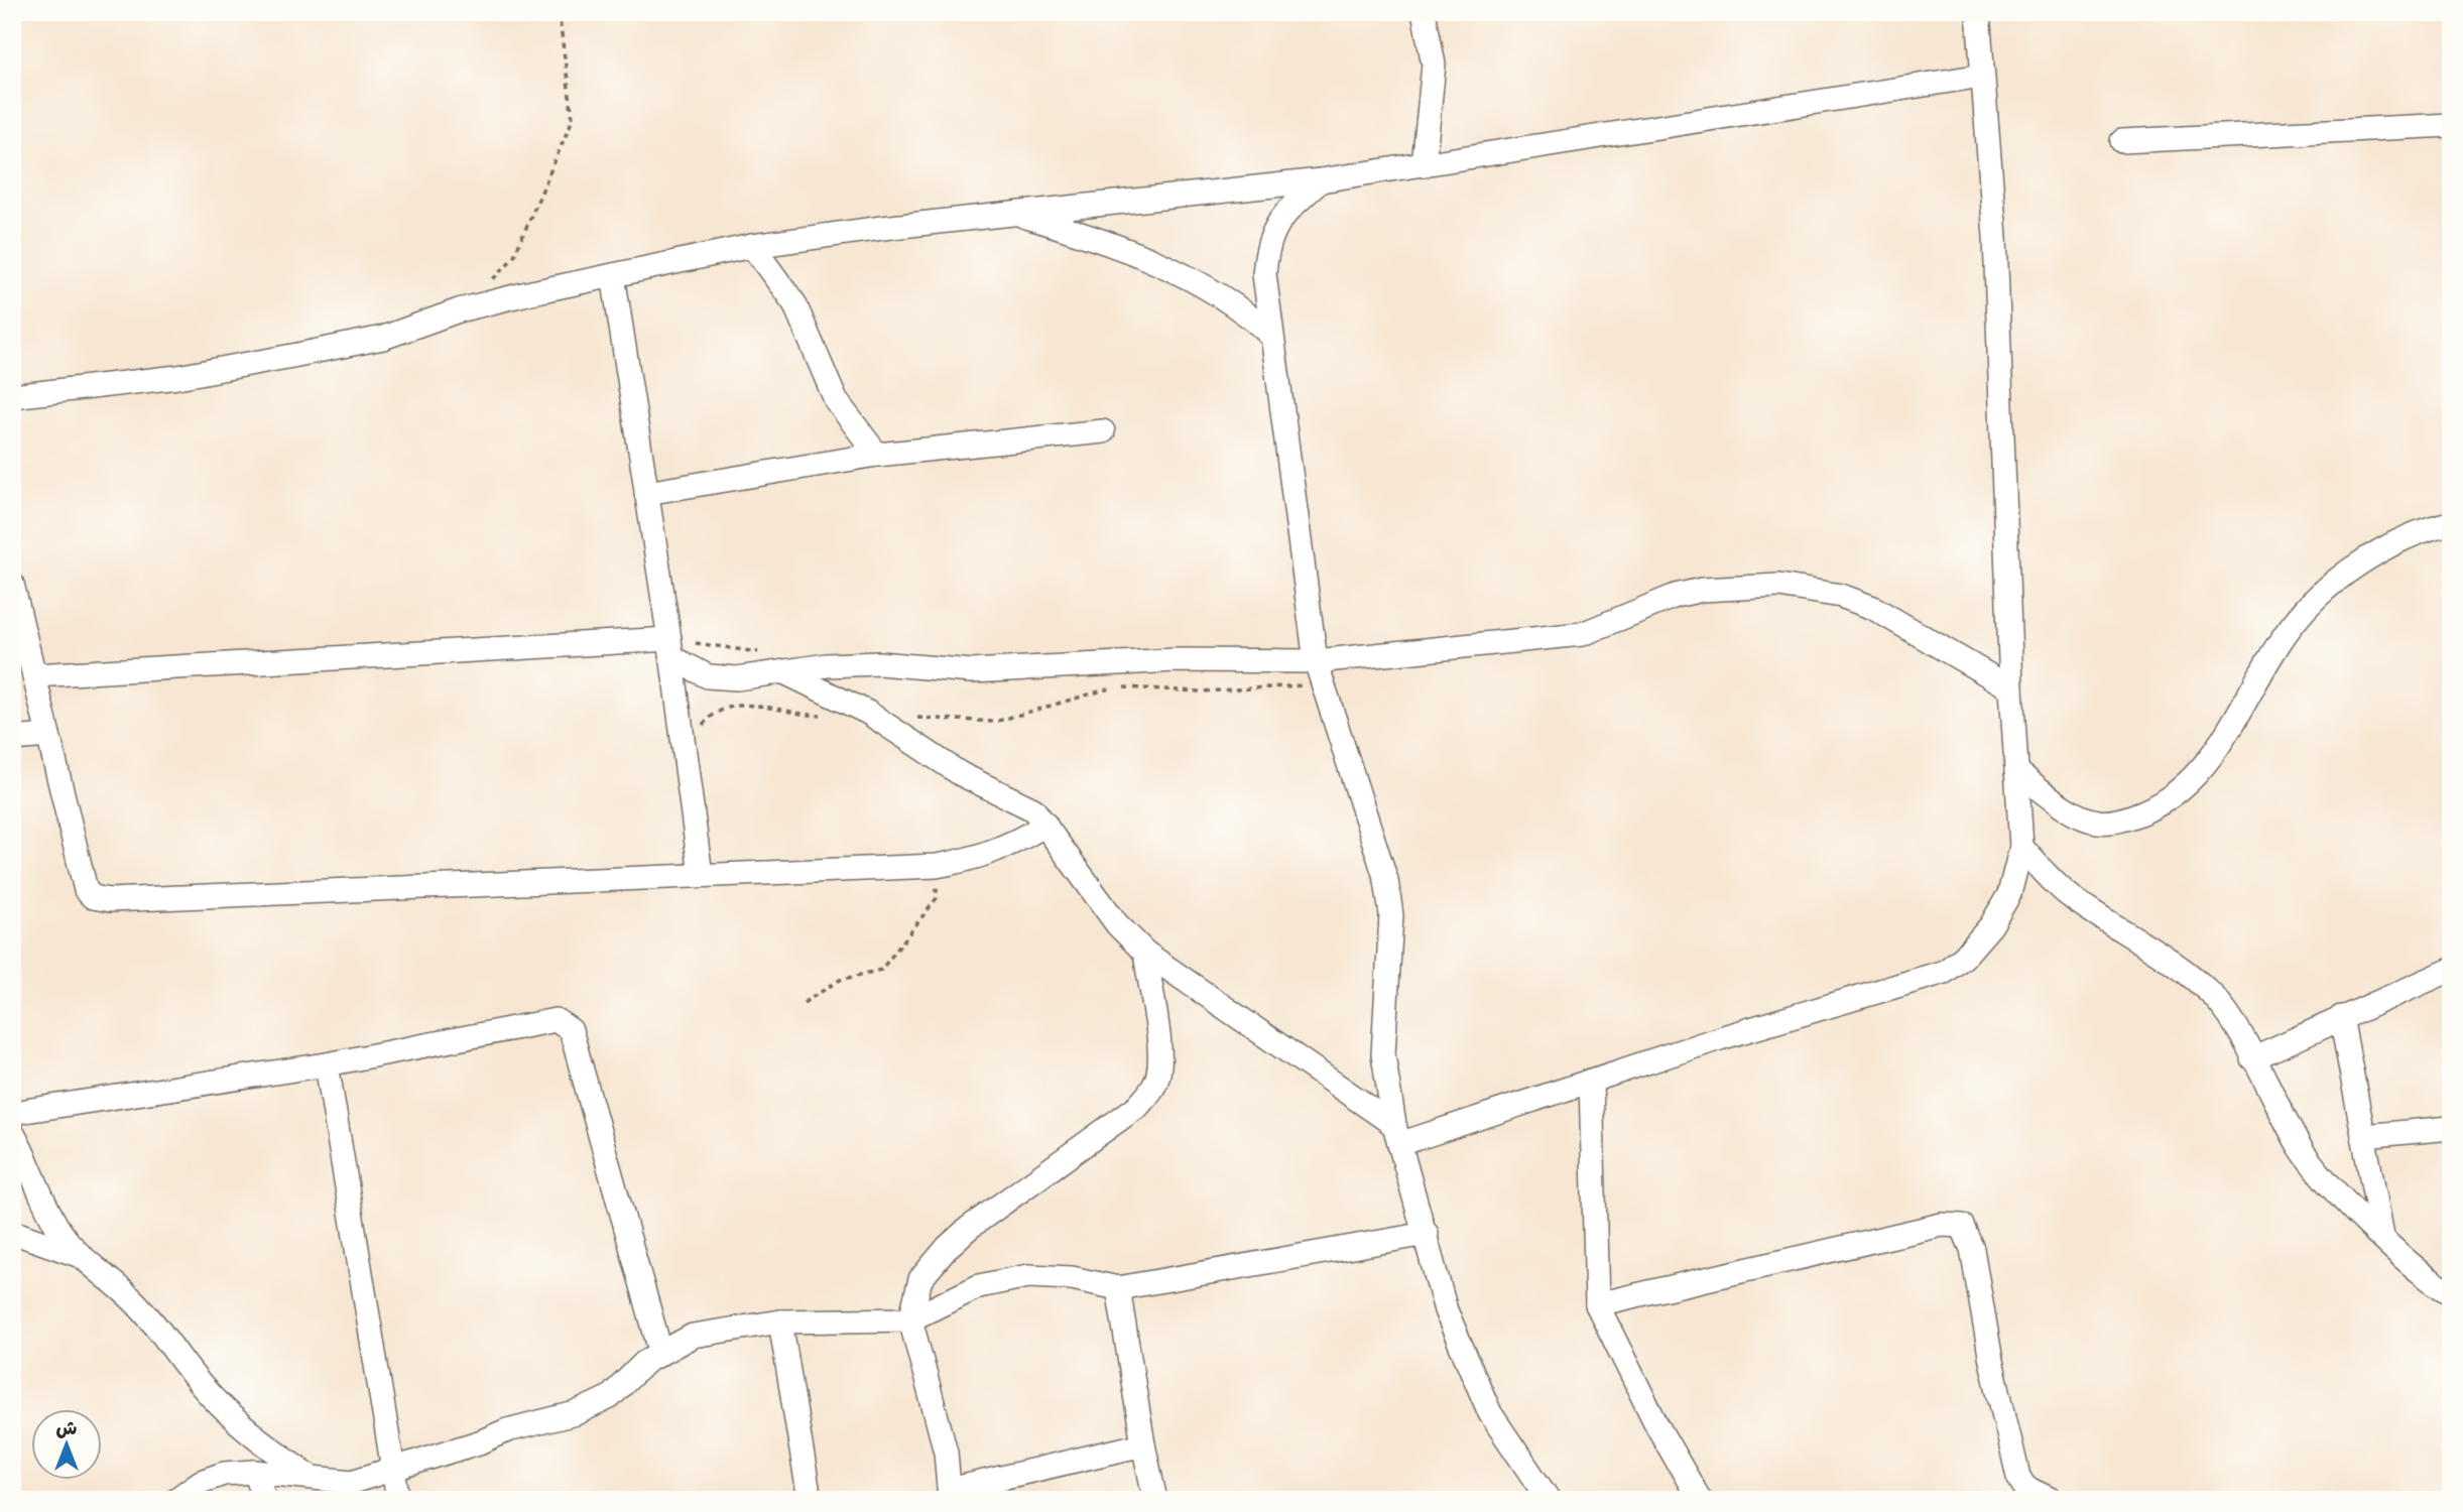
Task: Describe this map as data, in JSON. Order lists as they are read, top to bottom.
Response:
{
  "north": "top"
}
